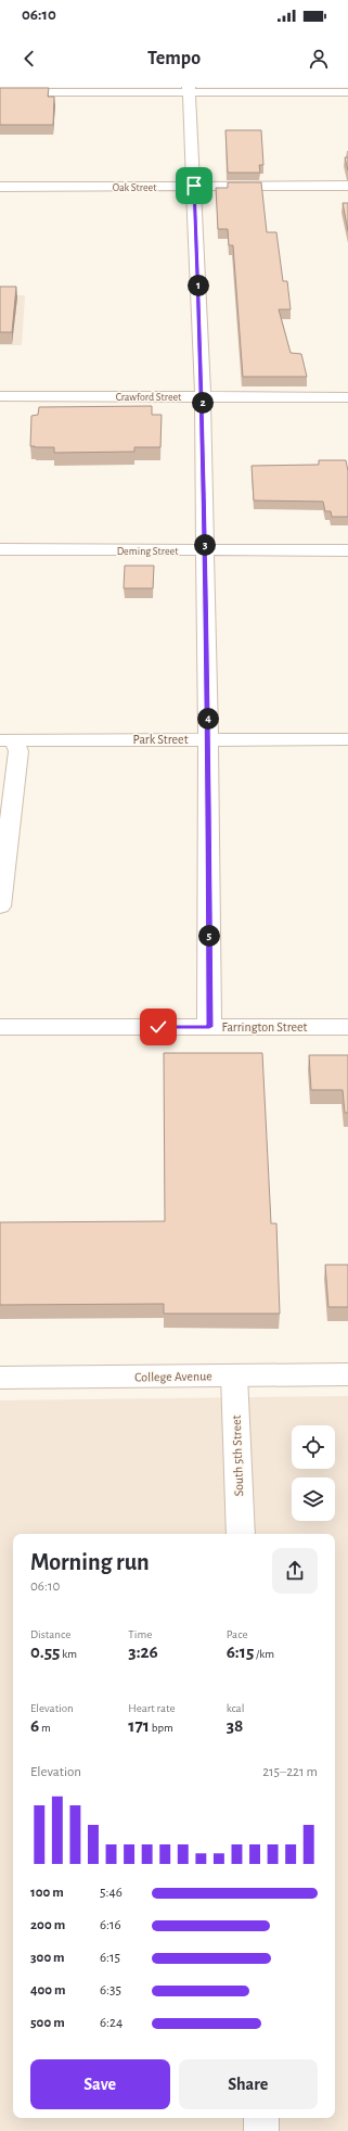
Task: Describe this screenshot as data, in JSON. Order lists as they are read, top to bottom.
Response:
{
  "streets": {
    "street": [
      "Oak Street",
      "Crawford Street",
      "Deming Street",
      "Park Street",
      "Farrington Street",
      "College Avenue",
      "South 5th Street"
    ]
  },
  "crossings": [
    ["College Avenue", "South 5th Street"]
  ],
  "page": {
    "status": "06:10",
    "header": "Tempo",
    "pins": [
      "1",
      "2",
      "3",
      "4",
      "5"
    ],
    "heading": ["Morning run", "06:10"],
    "stats": [
      ["Distance", "0.55 km"],
      ["Time", "3:26"],
      ["Pace", "6:15 /km"],
      ["Elevation", "6 m"],
      ["Heart rate", "171 bpm"],
      ["kcal", "38"]
    ],
    "chart": ["Elevation", "215–221 m"],
    "list": [
      {
        "name": "100 m",
        "note": "5:46"
      },
      {
        "name": "200 m",
        "note": "6:16"
      },
      {
        "name": "300 m",
        "note": "6:15"
      },
      {
        "name": "400 m",
        "note": "6:35"
      },
      {
        "name": "500 m",
        "note": "6:24"
      }
    ],
    "buttons": ["Save", "Share"]
  }
}
